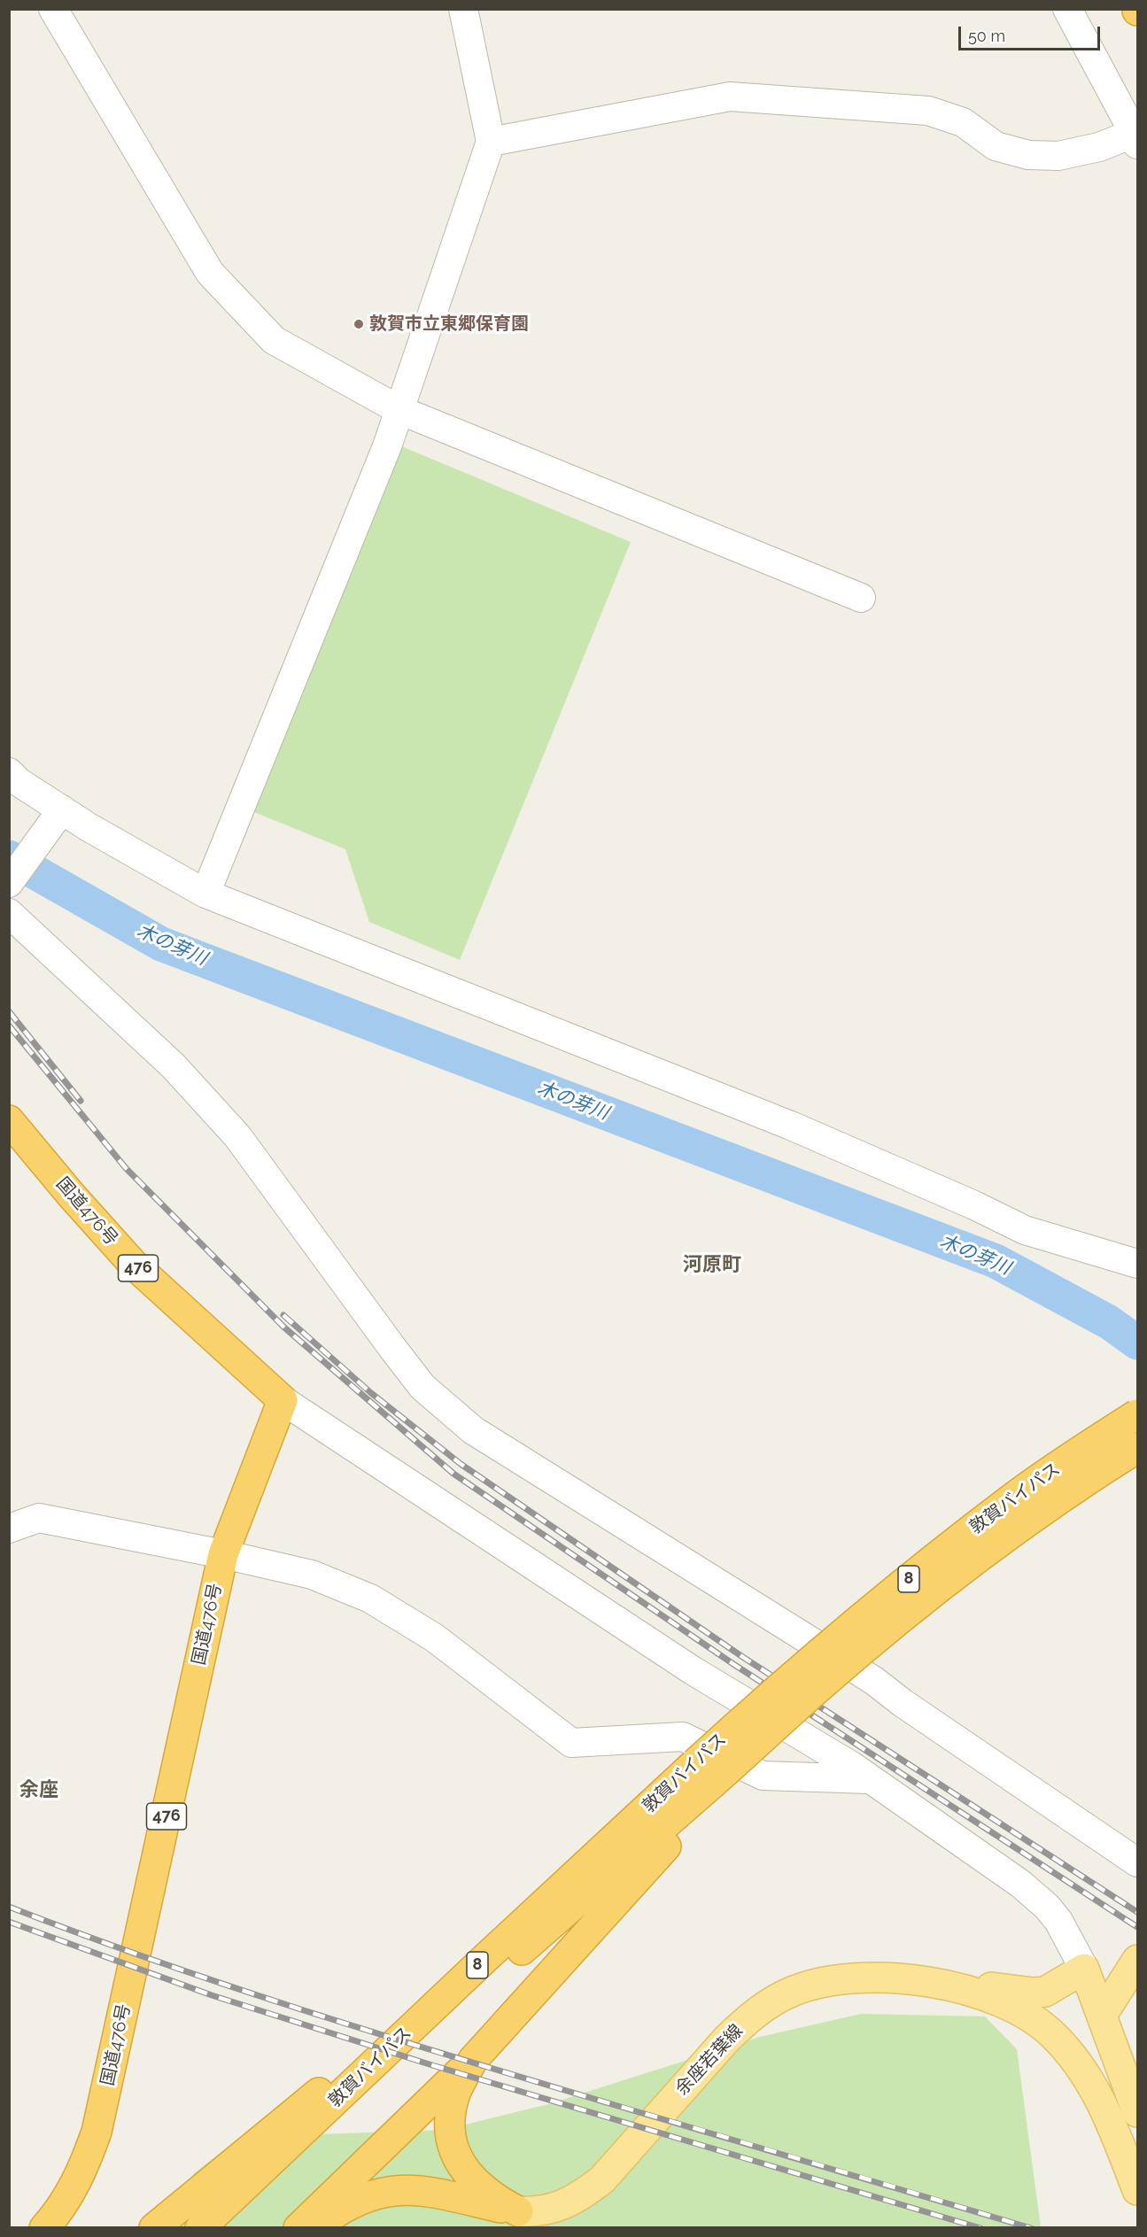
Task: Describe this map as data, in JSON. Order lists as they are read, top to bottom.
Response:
{
  "streets": {
    "highway": [
      "国道476号",
      "476",
      "敦賀バイパス",
      "8"
    ],
    "main road": ["余座若葉線"]
  },
  "districts": ["河原町", "余座"],
  "water": ["木の芽川"],
  "places": ["敦賀市立東郷保育園"],
  "scale_bar": "50 m"
}
